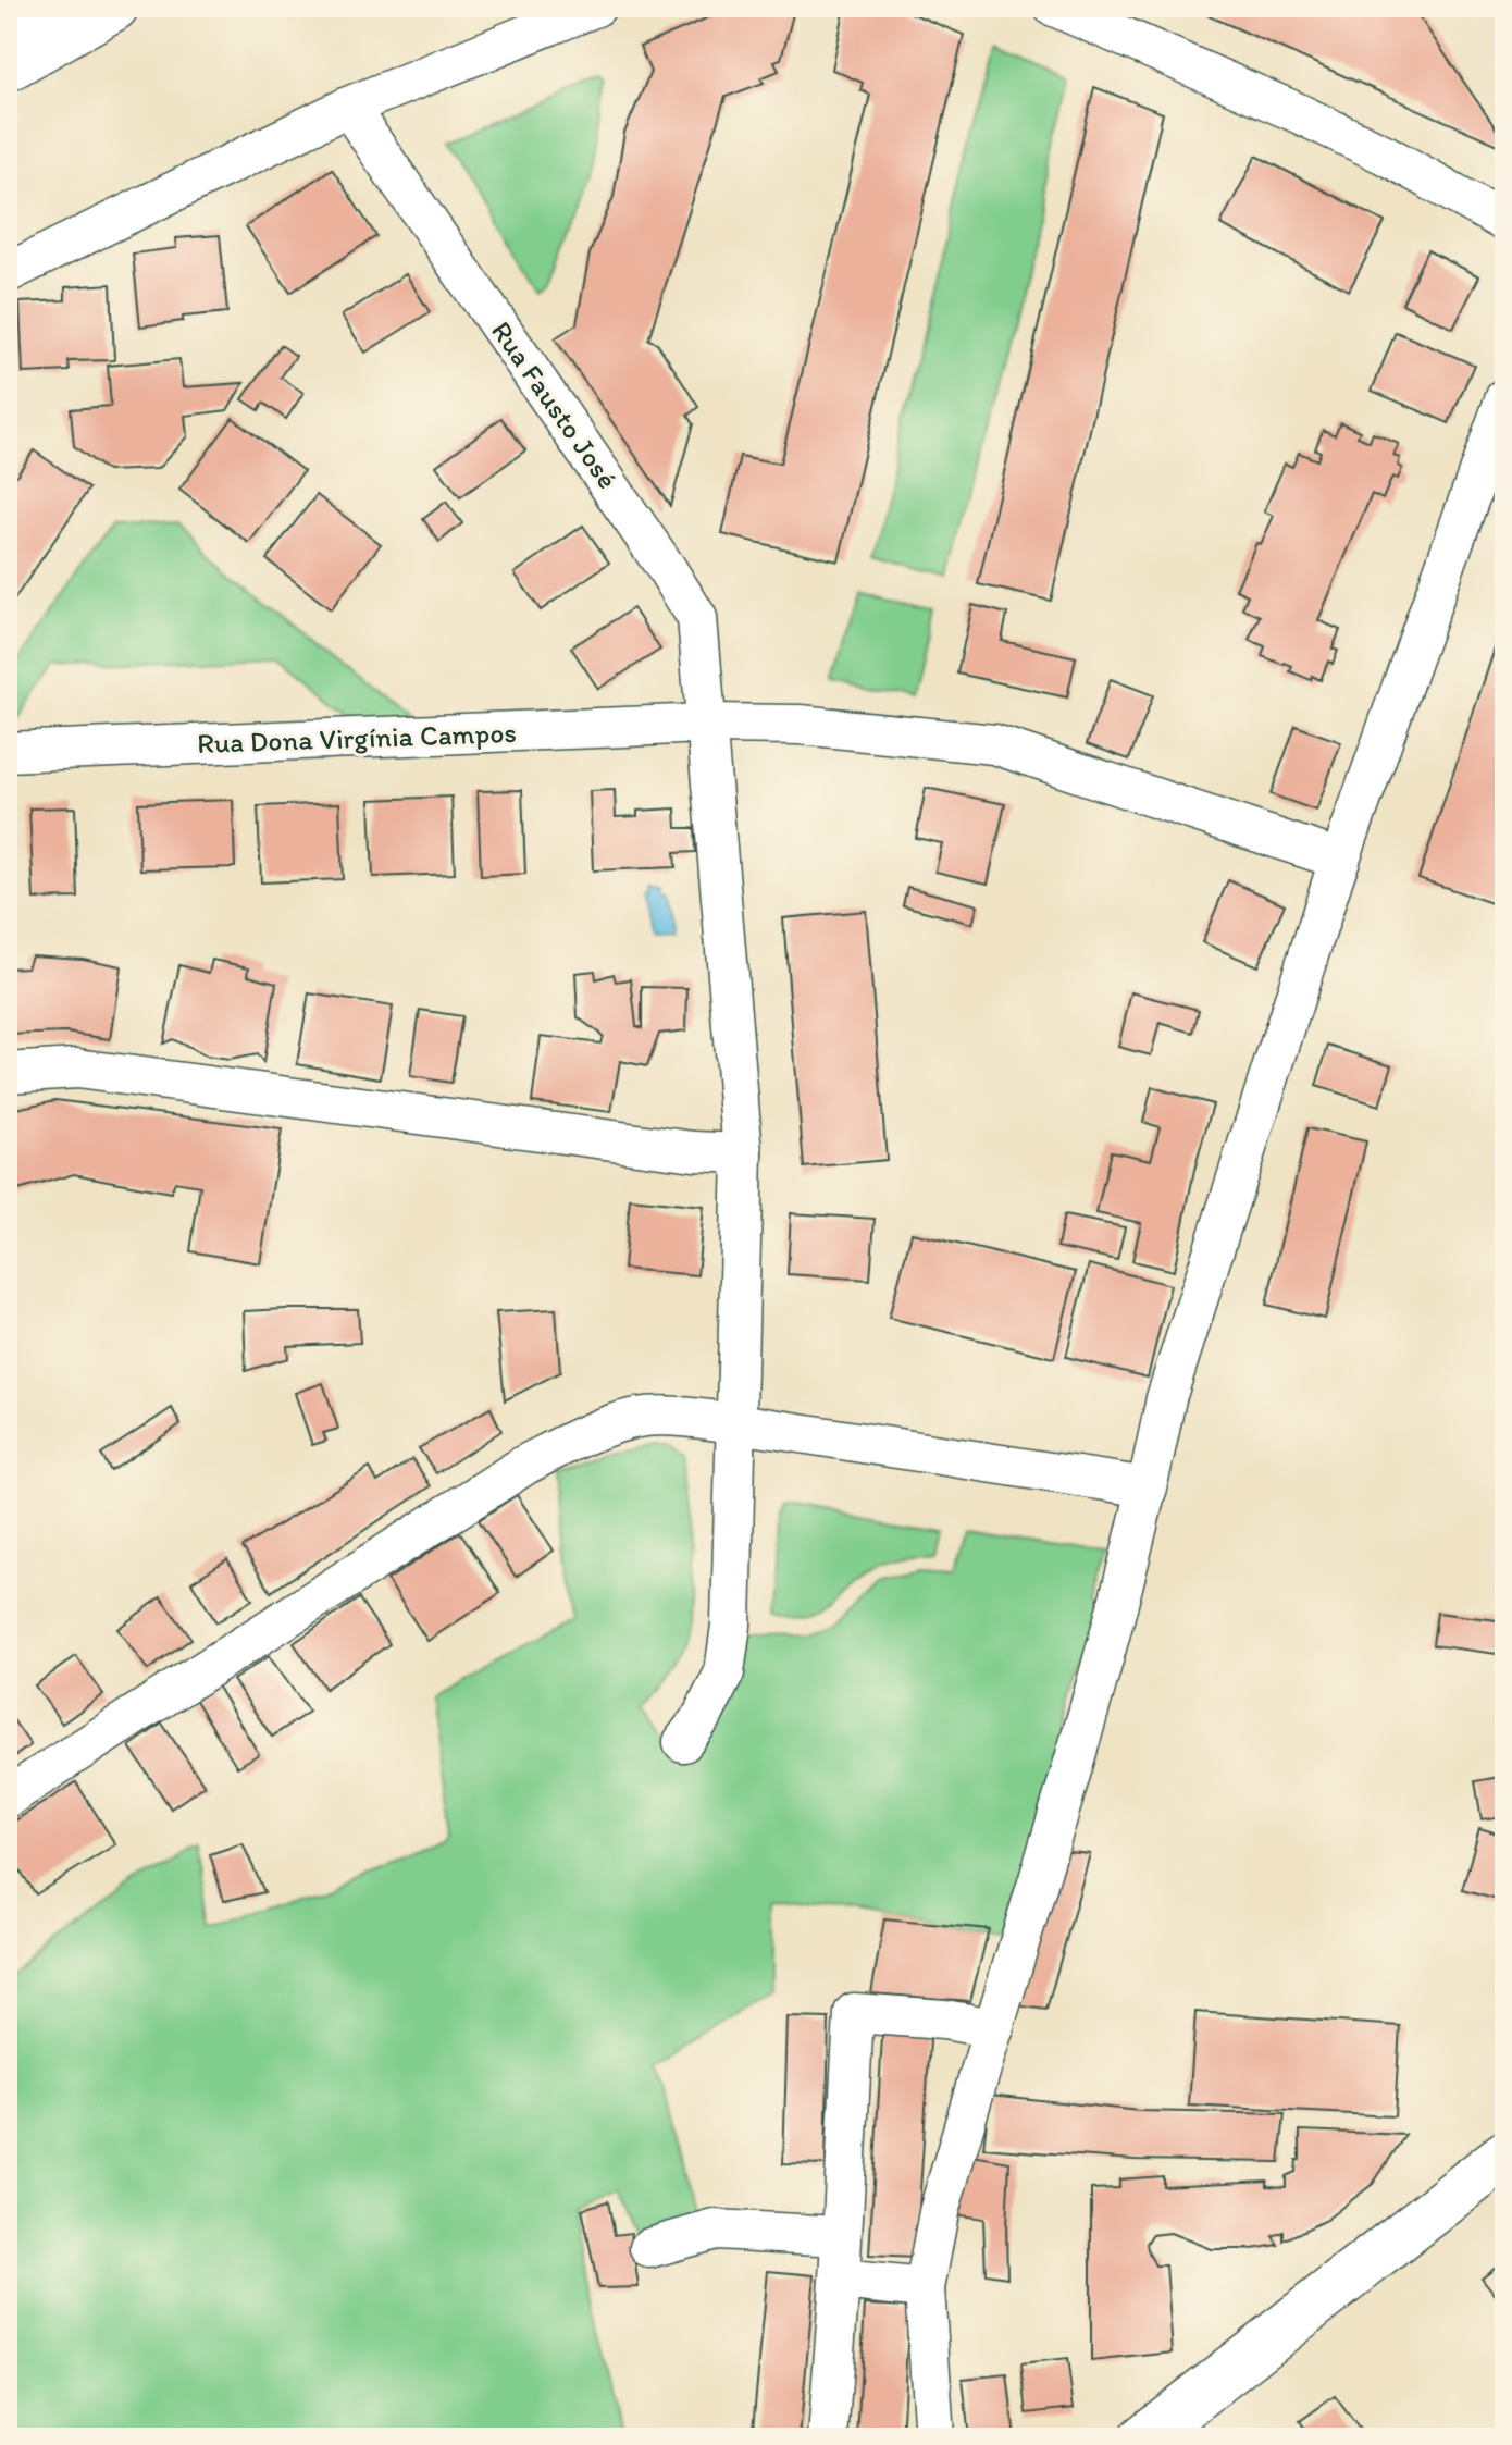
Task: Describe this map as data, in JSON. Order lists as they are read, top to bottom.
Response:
{
  "streets": {
    "street": ["Rua Fausto José", "Rua Dona Virgínia Campos"]
  },
  "crossings": [
    ["Rua Fausto José", "Rua Dona Virgínia Campos"]
  ]
}
